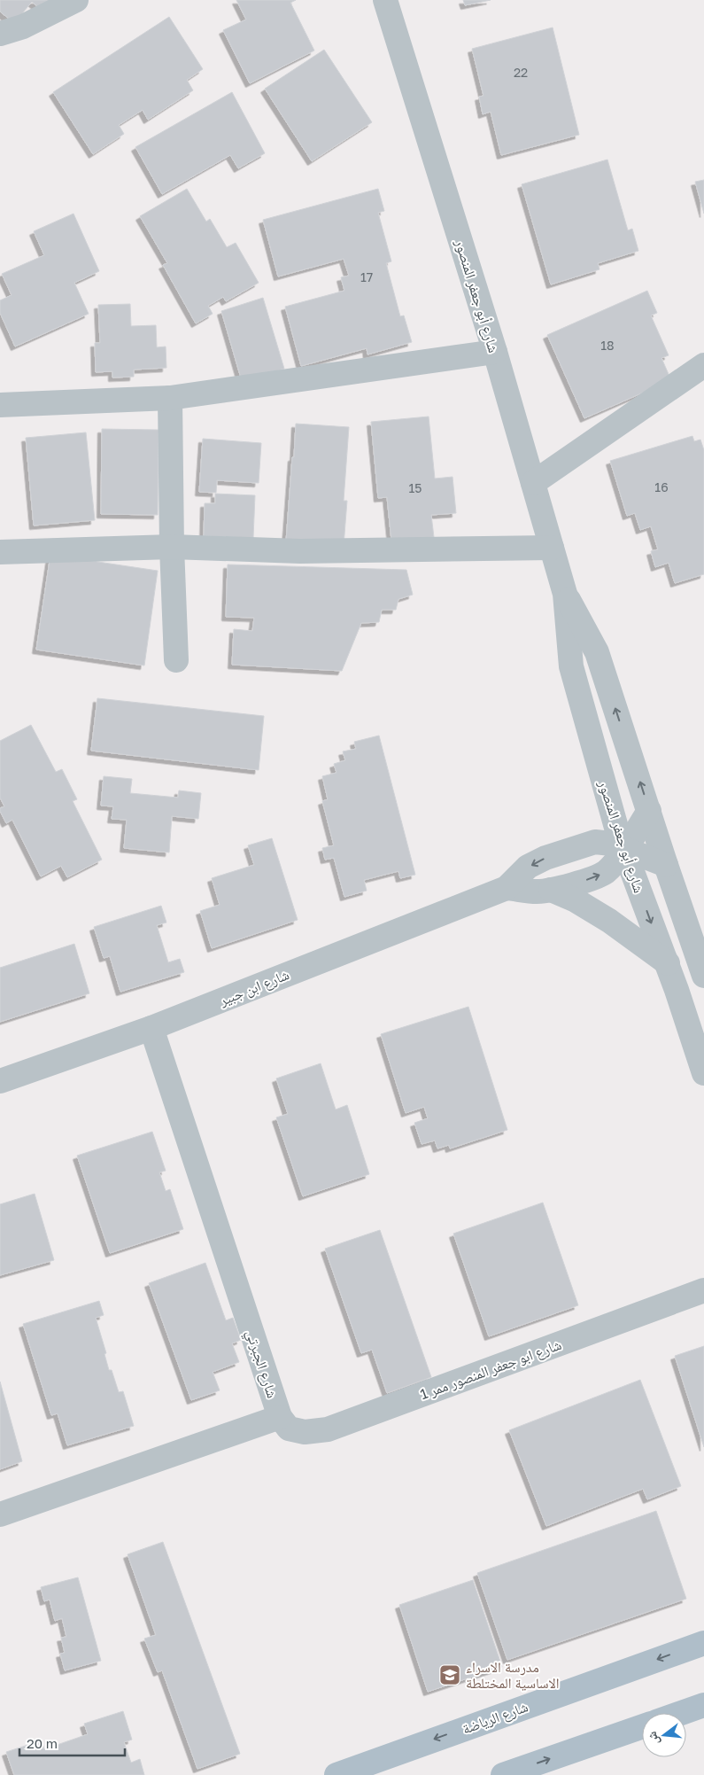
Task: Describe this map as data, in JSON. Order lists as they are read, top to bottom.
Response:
{
  "streets": {
    "main road": ["شارع الرياضة"],
    "street": [
      "شارع أبو جعفر المنصور",
      "شارع ابن جبير",
      "شارع الجبرتي",
      "شارع ابو جعفر المنصور ممر 1"
    ]
  },
  "crossings": [
    ["شارع أبو جعفر المنصور", "شارع ابن جبير"],
    ["شارع ابن جبير", "شارع الجبرتي"],
    ["شارع الجبرتي", "شارع ابو جعفر المنصور ممر 1"]
  ],
  "places": {
    "school or university": ["مدرسة الاسراء الاساسية المختلطة"]
  },
  "house_numbers": [
    "22",
    "17",
    "18",
    "16",
    "15"
  ],
  "scale_bar": "20 m",
  "north": "left"
}
